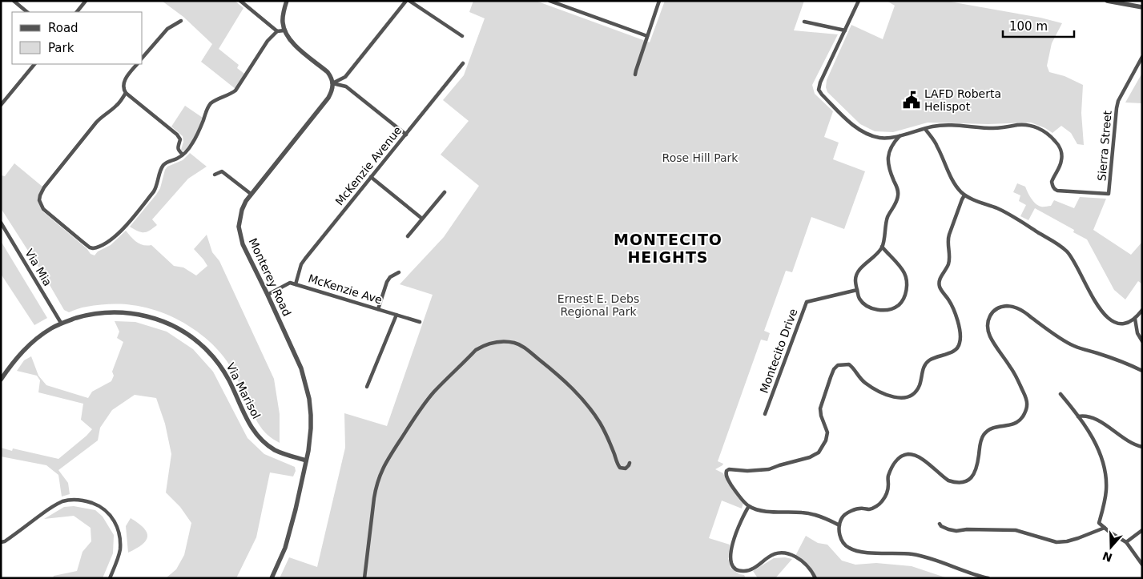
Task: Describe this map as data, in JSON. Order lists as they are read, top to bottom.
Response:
{
  "streets": {
    "street": [
      "Sierra Street",
      "McKenzie Avenue",
      "Via Mia",
      "Monterey Road",
      "McKenzie Ave",
      "Montecito Drive",
      "Via Marisol"
    ]
  },
  "crossings": [
    ["McKenzie Avenue", "McKenzie Ave"],
    ["Via Mia", "Via Marisol"],
    ["Monterey Road", "McKenzie Ave"],
    ["Monterey Road", "Via Marisol"]
  ],
  "districts": ["MONTECITO HEIGHTS"],
  "parks": ["Rose Hill Park", "Ernest E. Debs Regional Park"],
  "places": {
    "public building": ["LAFD Roberta Helispot"]
  },
  "legend": ["Road", "Park"],
  "scale_bar": "100 m",
  "north": "bottom"
}
